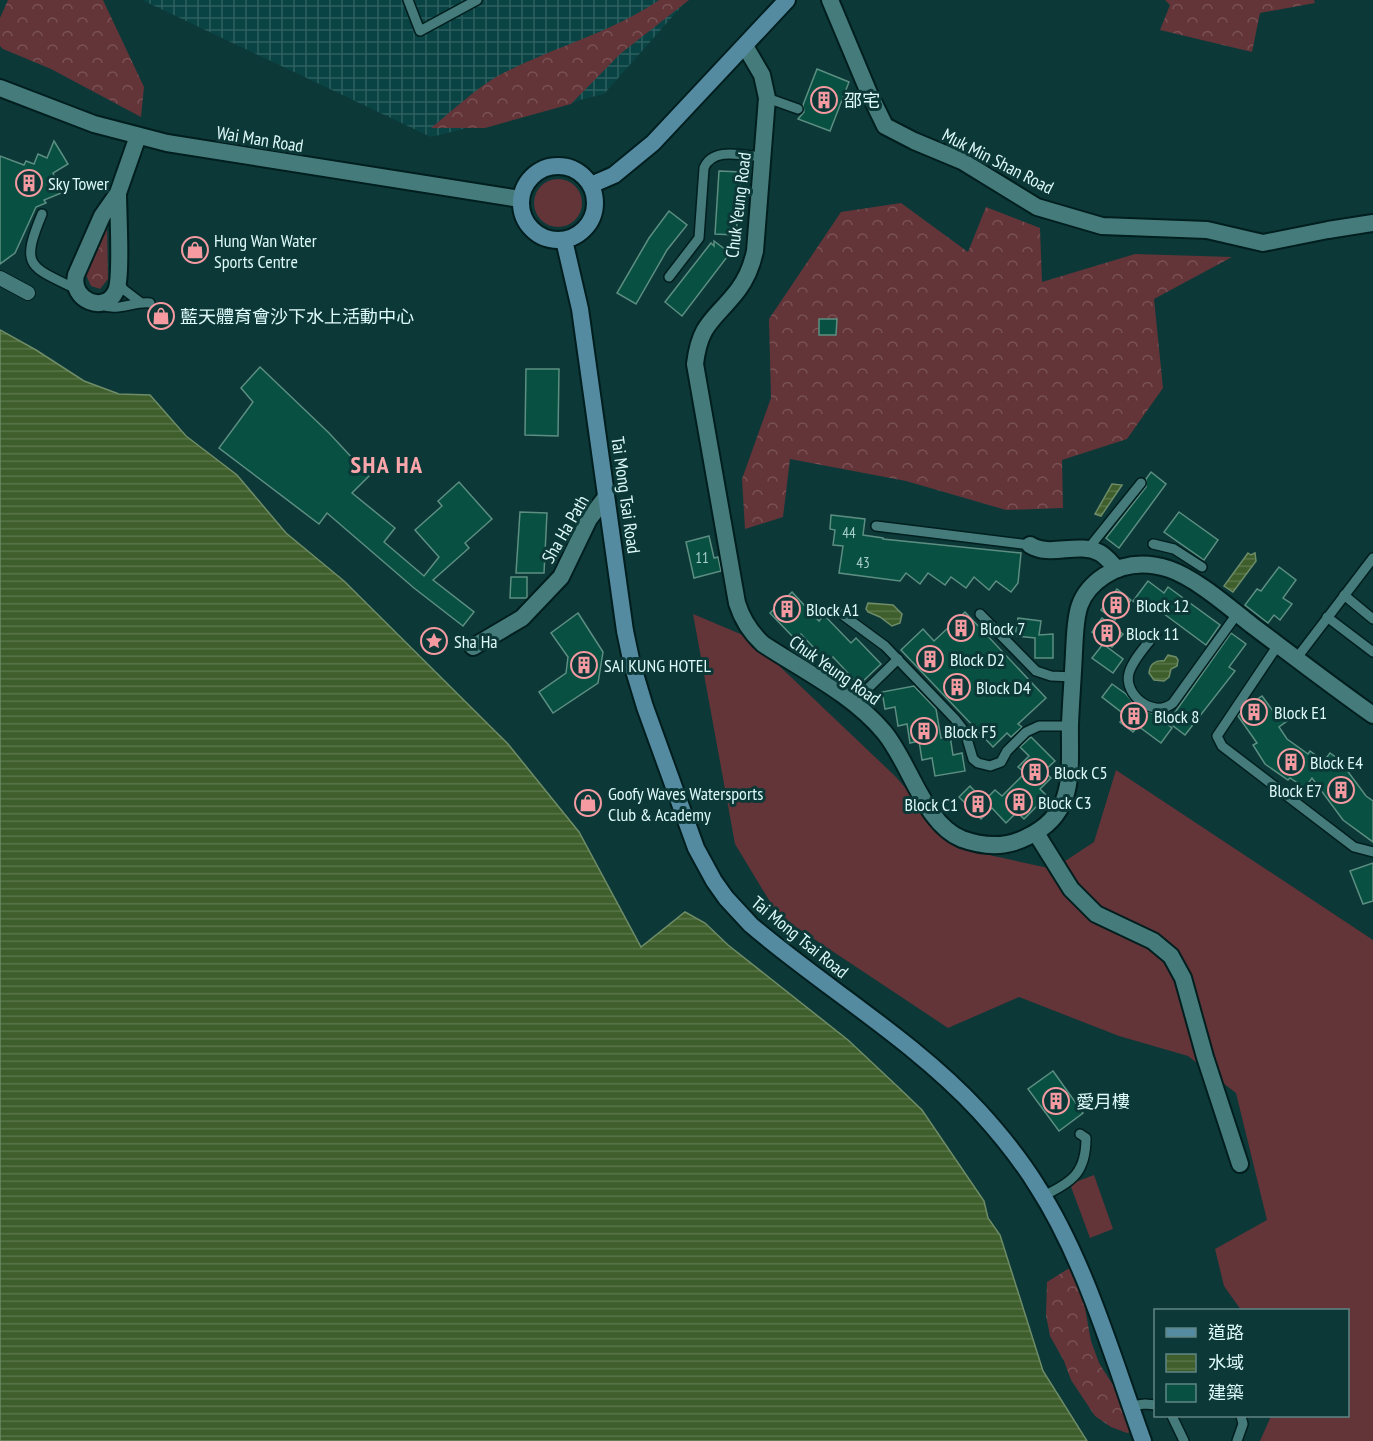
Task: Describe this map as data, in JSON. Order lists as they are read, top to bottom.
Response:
{
  "streets": {
    "main road": ["Tai Mong Tsai Road"],
    "street": [
      "Wai Man Road",
      "Muk Min Shan Road",
      "Chuk Yeung Road",
      "Sha Ha Path"
    ]
  },
  "crossings": [
    ["Wai Man Road", "Tai Mong Tsai Road"],
    ["Tai Mong Tsai Road", "Sha Ha Path"]
  ],
  "districts": ["SHA HA"],
  "places": {
    "building": [
      "邵宅",
      "Sky Tower",
      "Block 12",
      "Block A1",
      "Block 7",
      "Block 11",
      "Block D2",
      "SAI KUNG HOTEL",
      "Block D4",
      "Block E1",
      "Block 8",
      "Block F5",
      "Block E4",
      "Block C5",
      "Block E7",
      "Block C3",
      "Block C1",
      "愛月樓"
    ],
    "shop": ["Hung Wan Water Sports Centre", "藍天體育會沙下水上活動中心", "Goofy Waves Watersports Club & Academy"],
    "place": ["Sha Ha"]
  },
  "house_numbers": ["44", "11", "43"],
  "legend": ["道路", "水域", "建築"]
}
